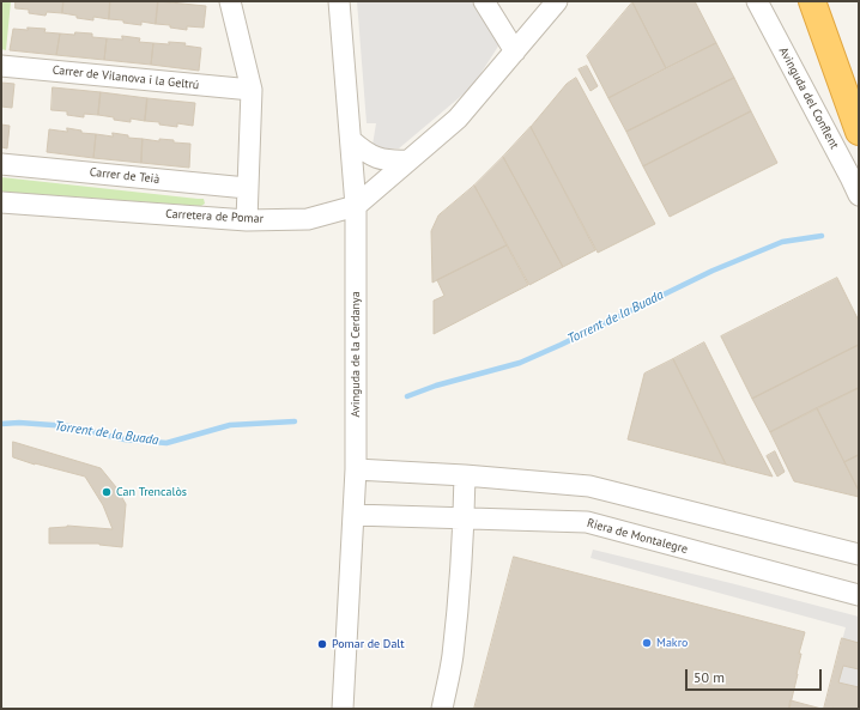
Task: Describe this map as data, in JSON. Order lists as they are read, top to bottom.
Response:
{
  "streets": {
    "street": [
      "Carrer de Vilanova i la Geltrú",
      "Avinguda del Conflent",
      "Carrer de Teià",
      "Carretera de Pomar",
      "Avinguda de la Cerdanya",
      "Riera de Montalegre"
    ]
  },
  "crossings": [
    ["Carretera de Pomar", "Avinguda de la Cerdanya"],
    ["Avinguda de la Cerdanya", "Riera de Montalegre"]
  ],
  "water": ["Torrent de la Buada"],
  "places": ["Can Trencalòs", "Makro", "Pomar de Dalt"],
  "scale_bar": "50 m"
}
